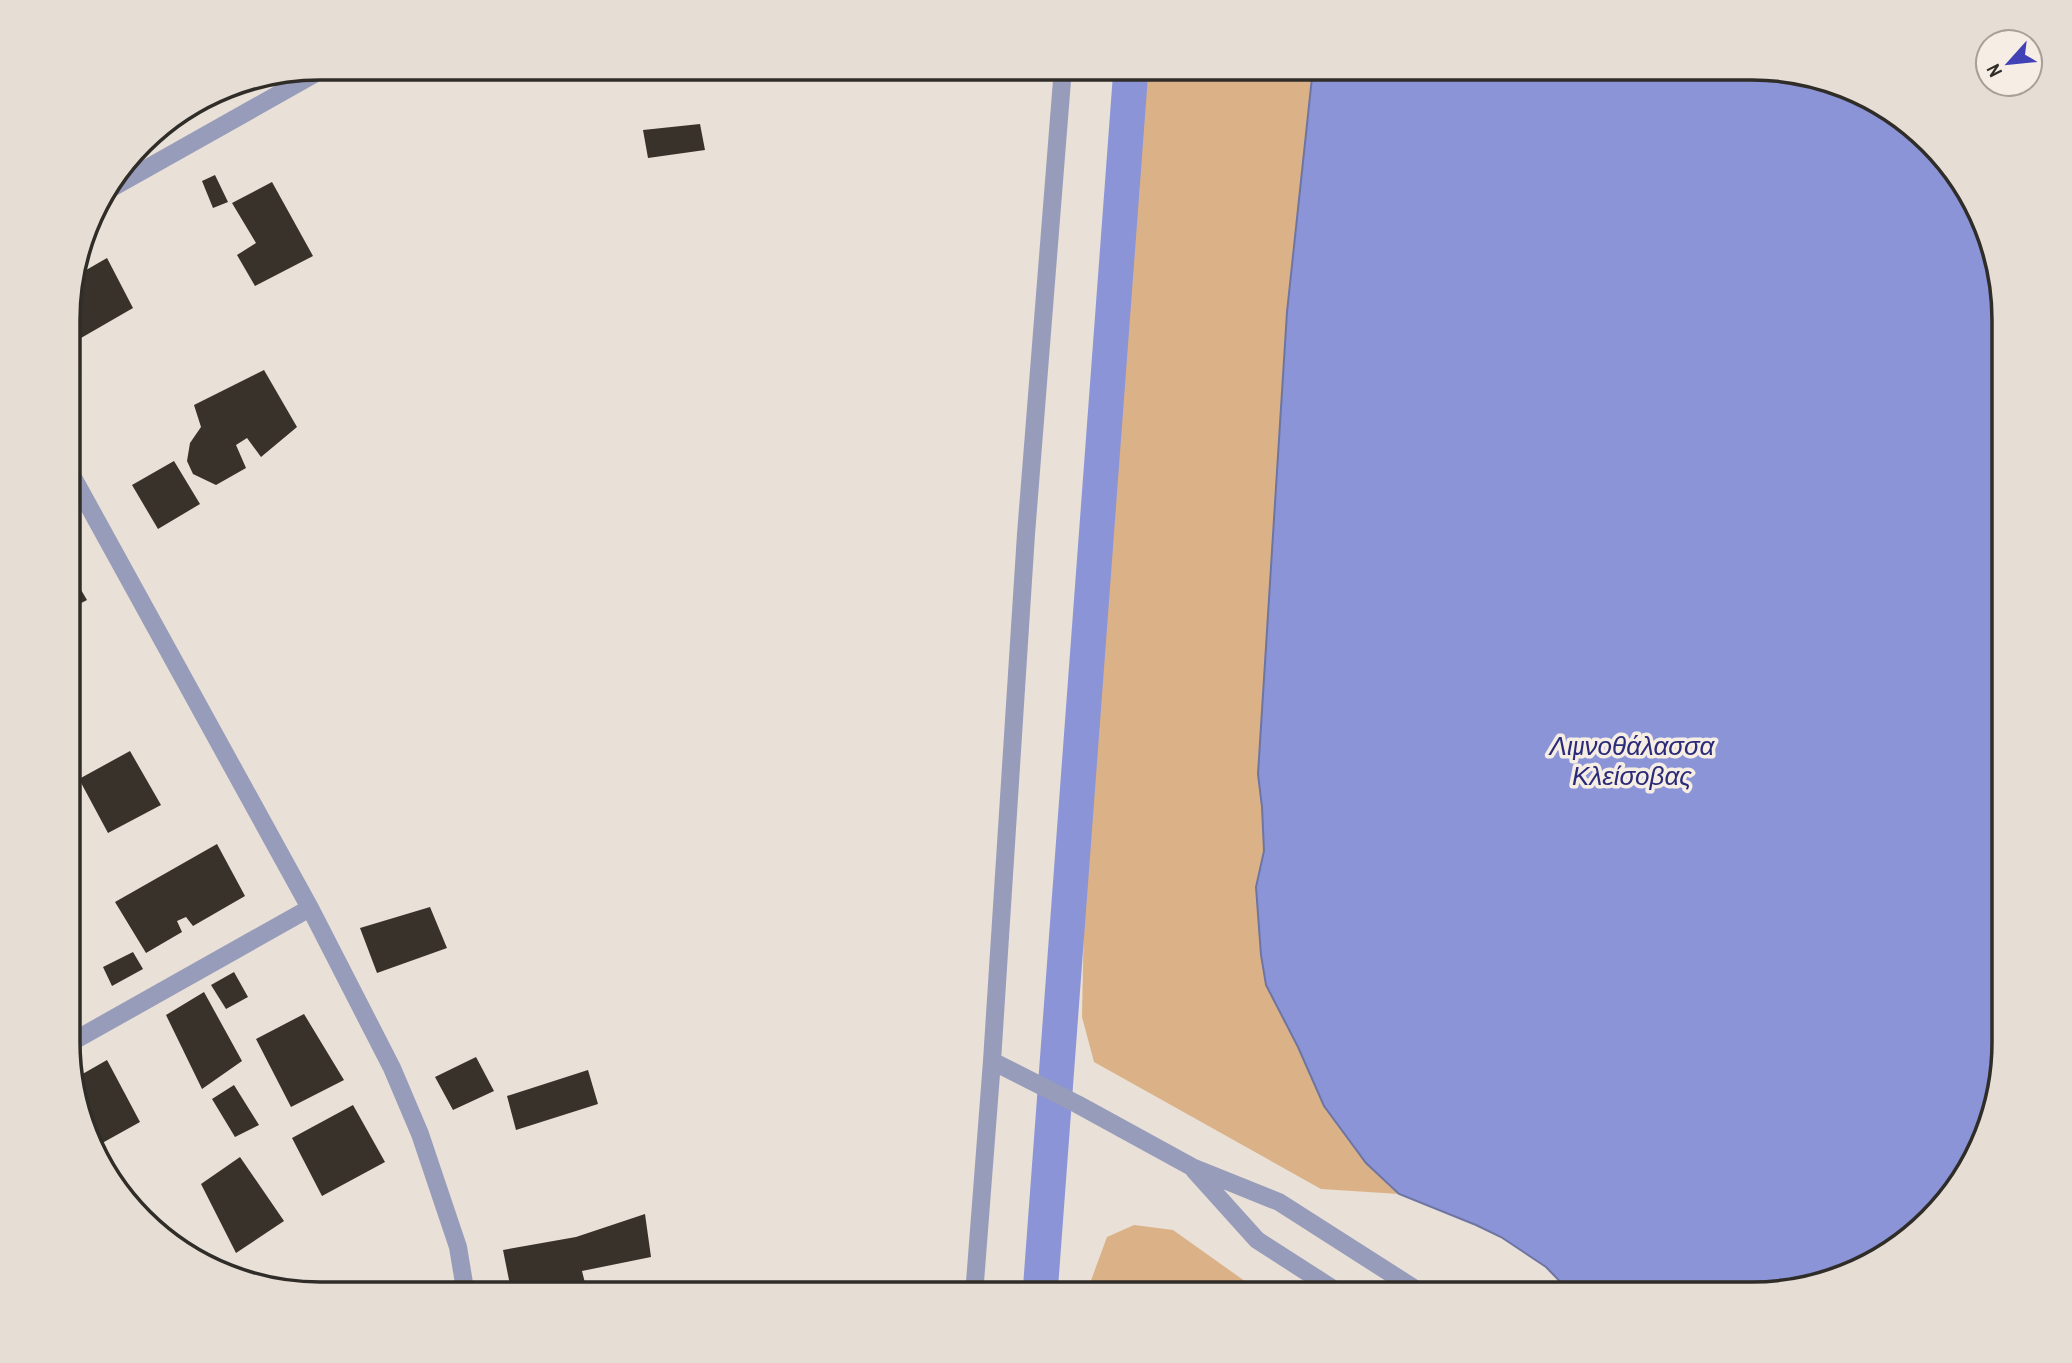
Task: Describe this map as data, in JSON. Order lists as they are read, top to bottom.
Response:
{
  "water": ["Λιμνοθάλασσα Κλείσοβας"],
  "north": "bottom left"
}
